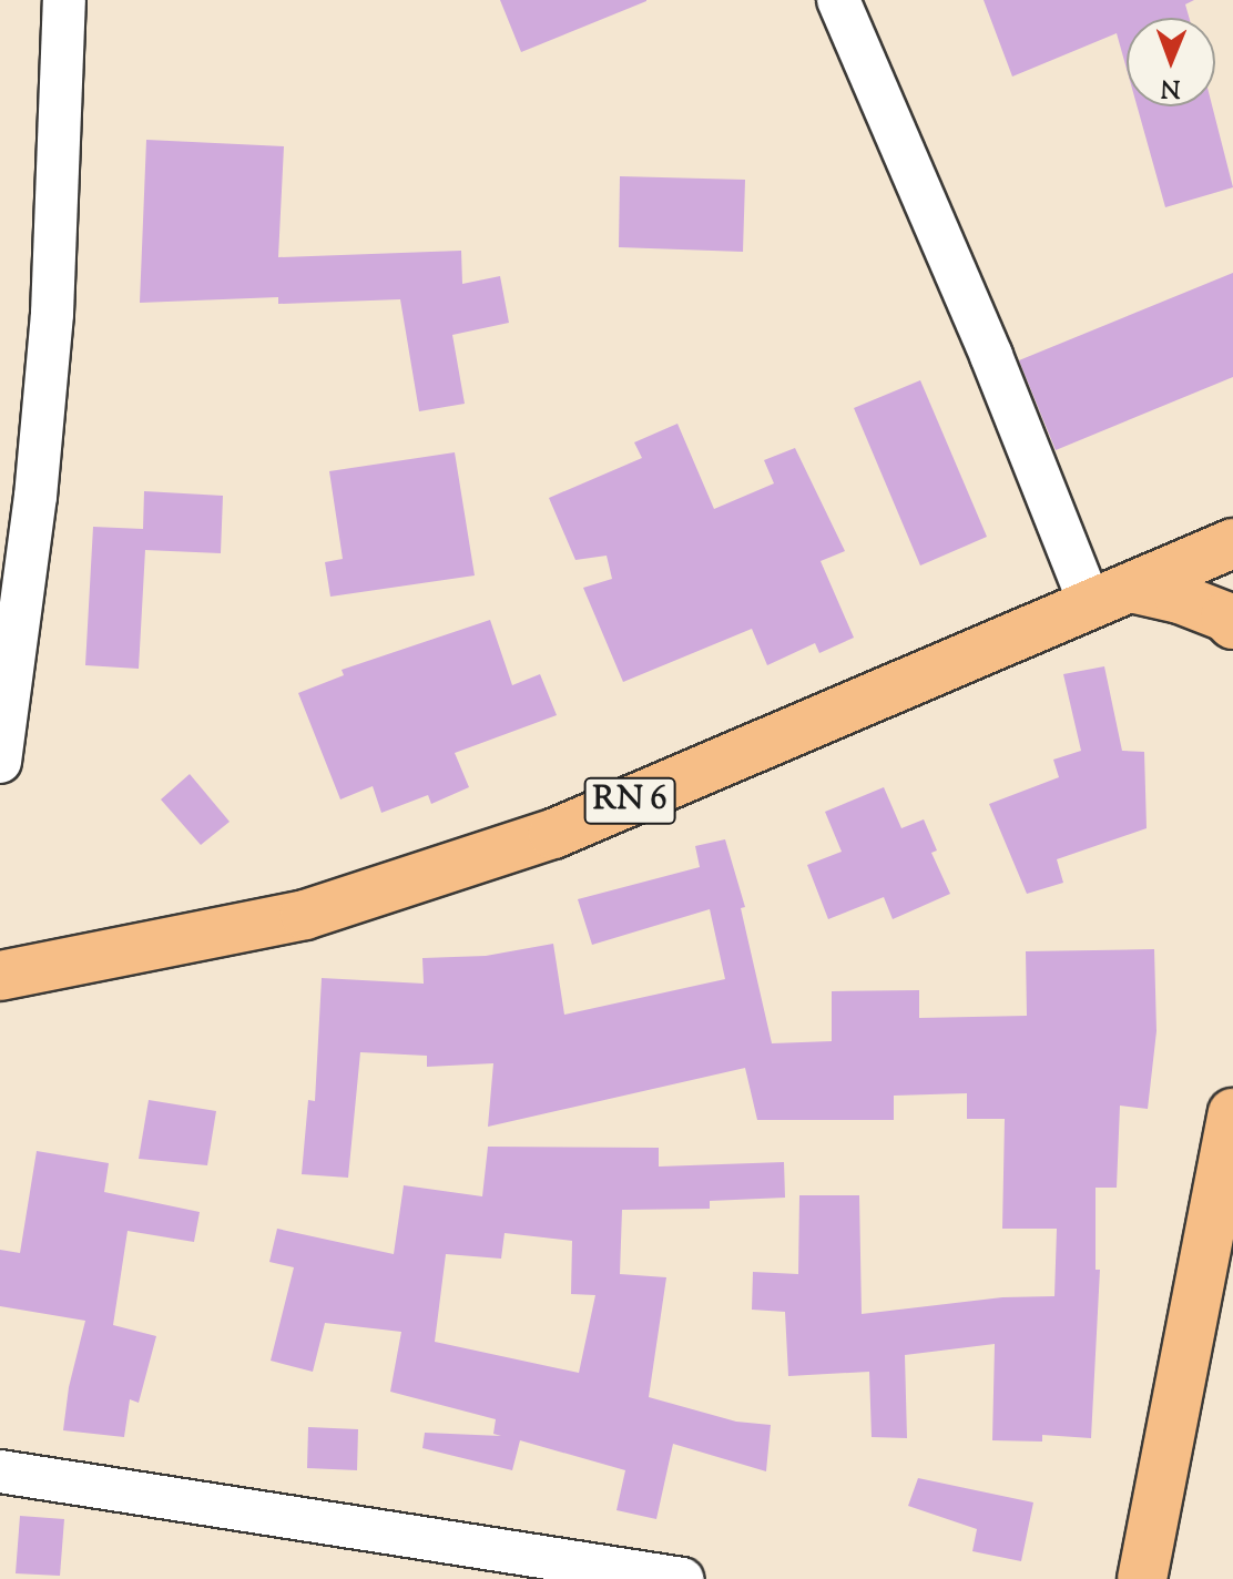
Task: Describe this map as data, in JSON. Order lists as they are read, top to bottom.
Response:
{
  "streets": {
    "main road": ["RN 6"]
  },
  "north": "bottom"
}
